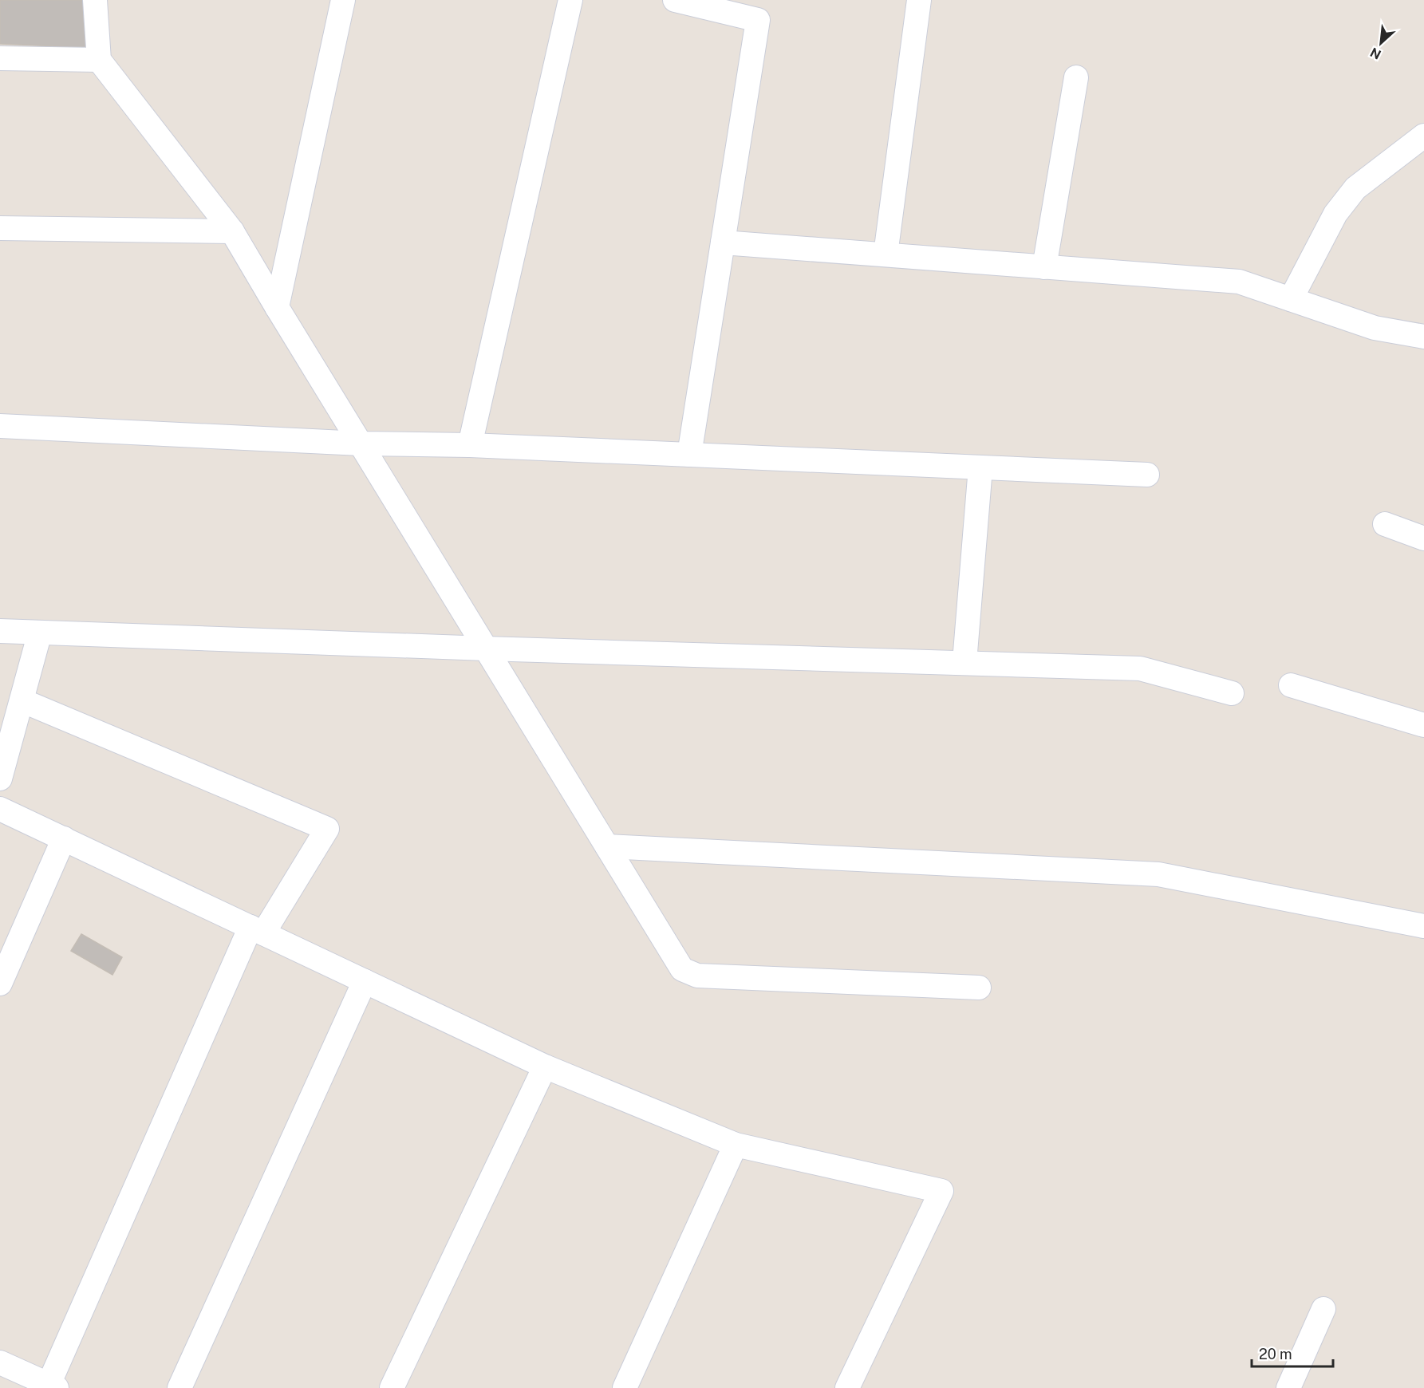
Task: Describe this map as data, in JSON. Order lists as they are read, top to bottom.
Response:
{
  "scale_bar": "20 m",
  "north": "bottom left"
}
